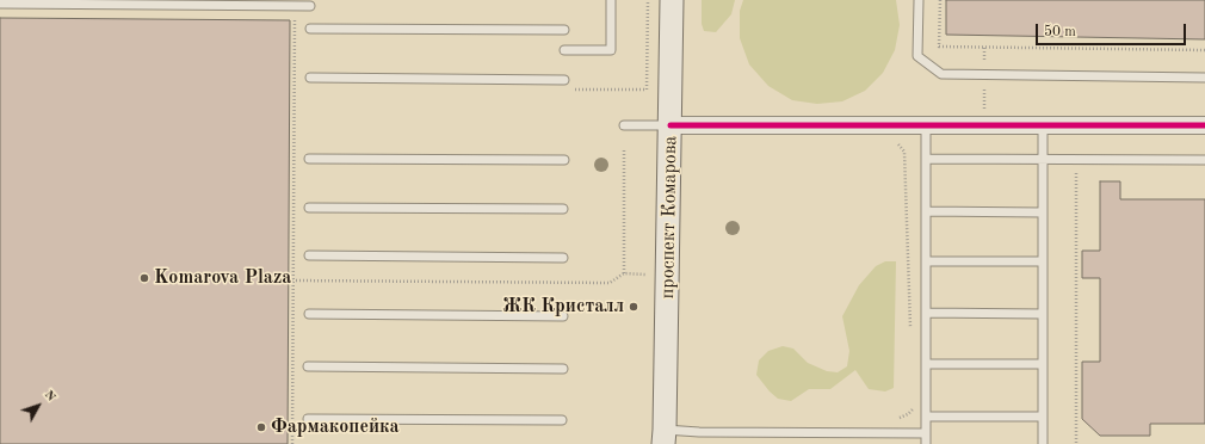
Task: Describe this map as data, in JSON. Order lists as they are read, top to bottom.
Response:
{
  "streets": {
    "main road": ["проспект Комарова"]
  },
  "places": ["Komarova Plaza", "ЖК Кристалл", "Фармакопейка"],
  "scale_bar": "50 m",
  "north": "top right"
}
